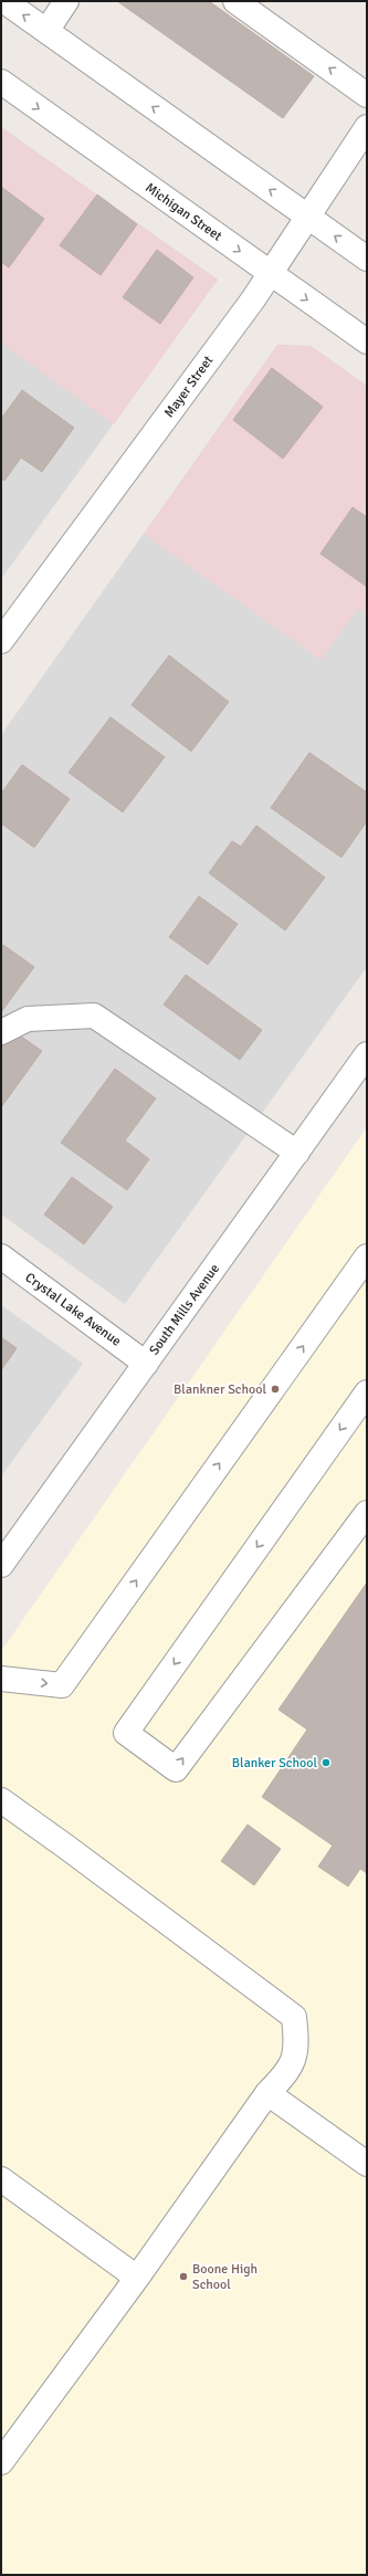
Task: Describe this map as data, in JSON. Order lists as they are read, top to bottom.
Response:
{
  "streets": {
    "street": [
      "Michigan Street",
      "Mayer Street",
      "Crystal Lake Avenue",
      "South Mills Avenue"
    ]
  },
  "crossings": [
    ["Michigan Street", "Mayer Street"],
    ["Crystal Lake Avenue", "South Mills Avenue"]
  ],
  "places": ["Blankner School", "Blanker School", "Boone High School"]
}
